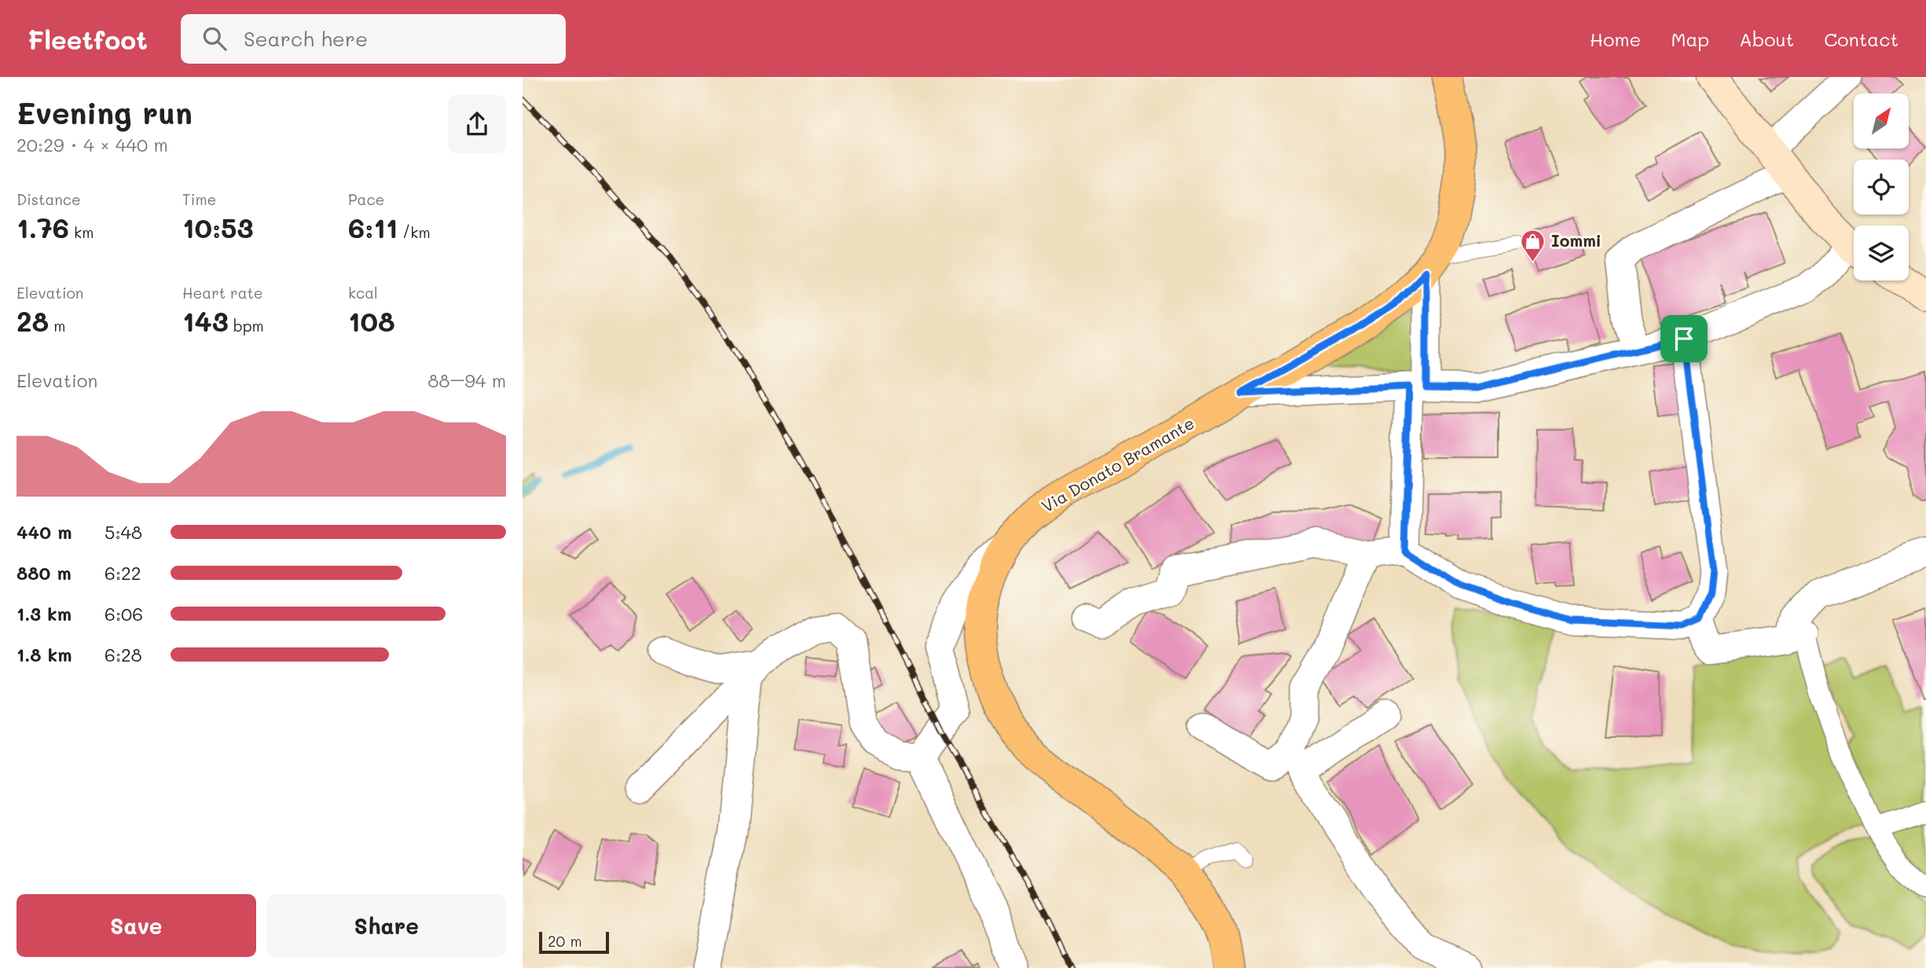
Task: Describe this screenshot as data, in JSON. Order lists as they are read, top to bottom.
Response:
{
  "streets": {
    "main road": ["Via Donato Bramante"]
  },
  "places": {
    "shop": ["Iommi"]
  },
  "scale_bar": "20 m",
  "north": "top right",
  "page": {
    "header": "Fleetfoot",
    "search": "Search here",
    "nav": [
      "Home",
      "Map",
      "About",
      "Contact"
    ],
    "heading": ["Evening run", "20:29 · 4 × 440 m"],
    "stats": [
      ["Distance", "1.76 km"],
      ["Time", "10:53"],
      ["Pace", "6:11 /km"],
      ["Elevation", "28 m"],
      ["Heart rate", "143 bpm"],
      ["kcal", "108"]
    ],
    "chart": ["Elevation", "88–94 m"],
    "list": [
      {
        "name": "440 m",
        "note": "5:48"
      },
      {
        "name": "880 m",
        "note": "6:22"
      },
      {
        "name": "1.3 km",
        "note": "6:06"
      },
      {
        "name": "1.8 km",
        "note": "6:28"
      }
    ],
    "buttons": ["Save", "Share"],
    "scale": "20 m"
  }
}
